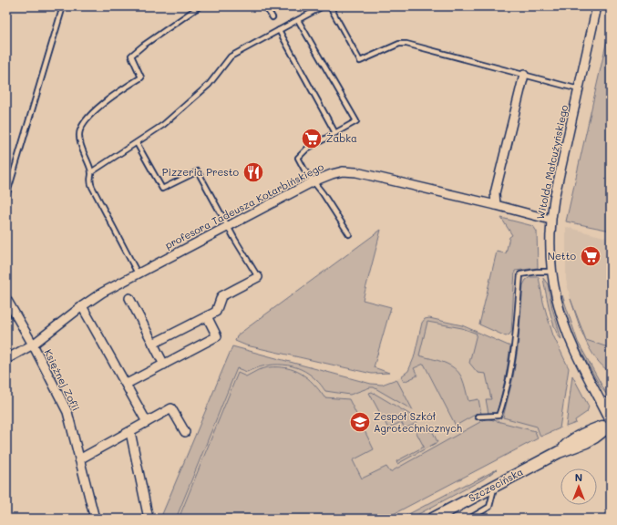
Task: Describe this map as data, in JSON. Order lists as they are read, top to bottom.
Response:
{
  "streets": {
    "street": [
      "Witolda Małcużyńskiego",
      "profesora Tadeusza Kotarbińskiego",
      "Księżnej Zofii",
      "Szczecińska"
    ]
  },
  "crossings": [
    ["Witolda Małcużyńskiego", "profesora Tadeusza Kotarbińskiego"],
    ["Witolda Małcużyńskiego", "Szczecińska"],
    ["profesora Tadeusza Kotarbińskiego", "Księżnej Zofii"]
  ],
  "places": {
    "supermarket": ["Żabka", "Netto"],
    "restaurant": ["Pizzeria Presto"],
    "school or university": ["Zespół Szkół Agrotechnicznych"]
  },
  "north": "top"
}
